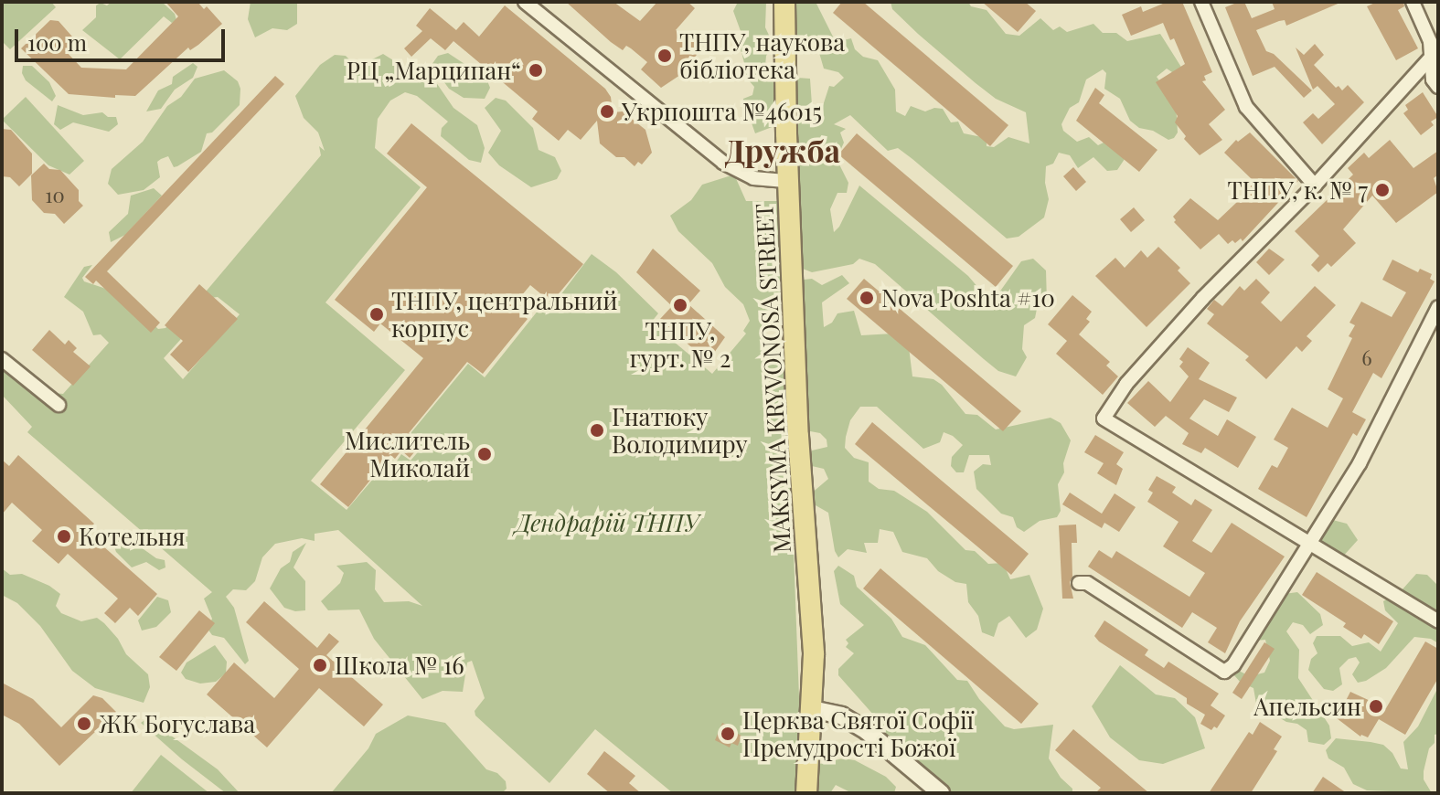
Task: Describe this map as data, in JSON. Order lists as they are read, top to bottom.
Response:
{
  "streets": {
    "main road": ["MAKSYMA KRYVONOSA STREET"]
  },
  "districts": ["Дружба"],
  "parks": ["Дендрарій ТНПУ"],
  "places": [
    "ТНПУ, наукова бібліотека",
    "РЦ „Марципан“",
    "Укрпошта №46015",
    "ТНПУ, к. № 7",
    "Nova Poshta #10",
    "ТНПУ, гурт. № 2",
    "ТНПУ, центральний корпус",
    "Гнатюку Володимиру",
    "Мислитель Миколай",
    "Котельня",
    "Школа № 16",
    "Апельсин",
    "ЖК Богуслава",
    "Церква Святої Софії Премудрості Божої"
  ],
  "house_numbers": ["10", "6"],
  "scale_bar": "100 m"
}
